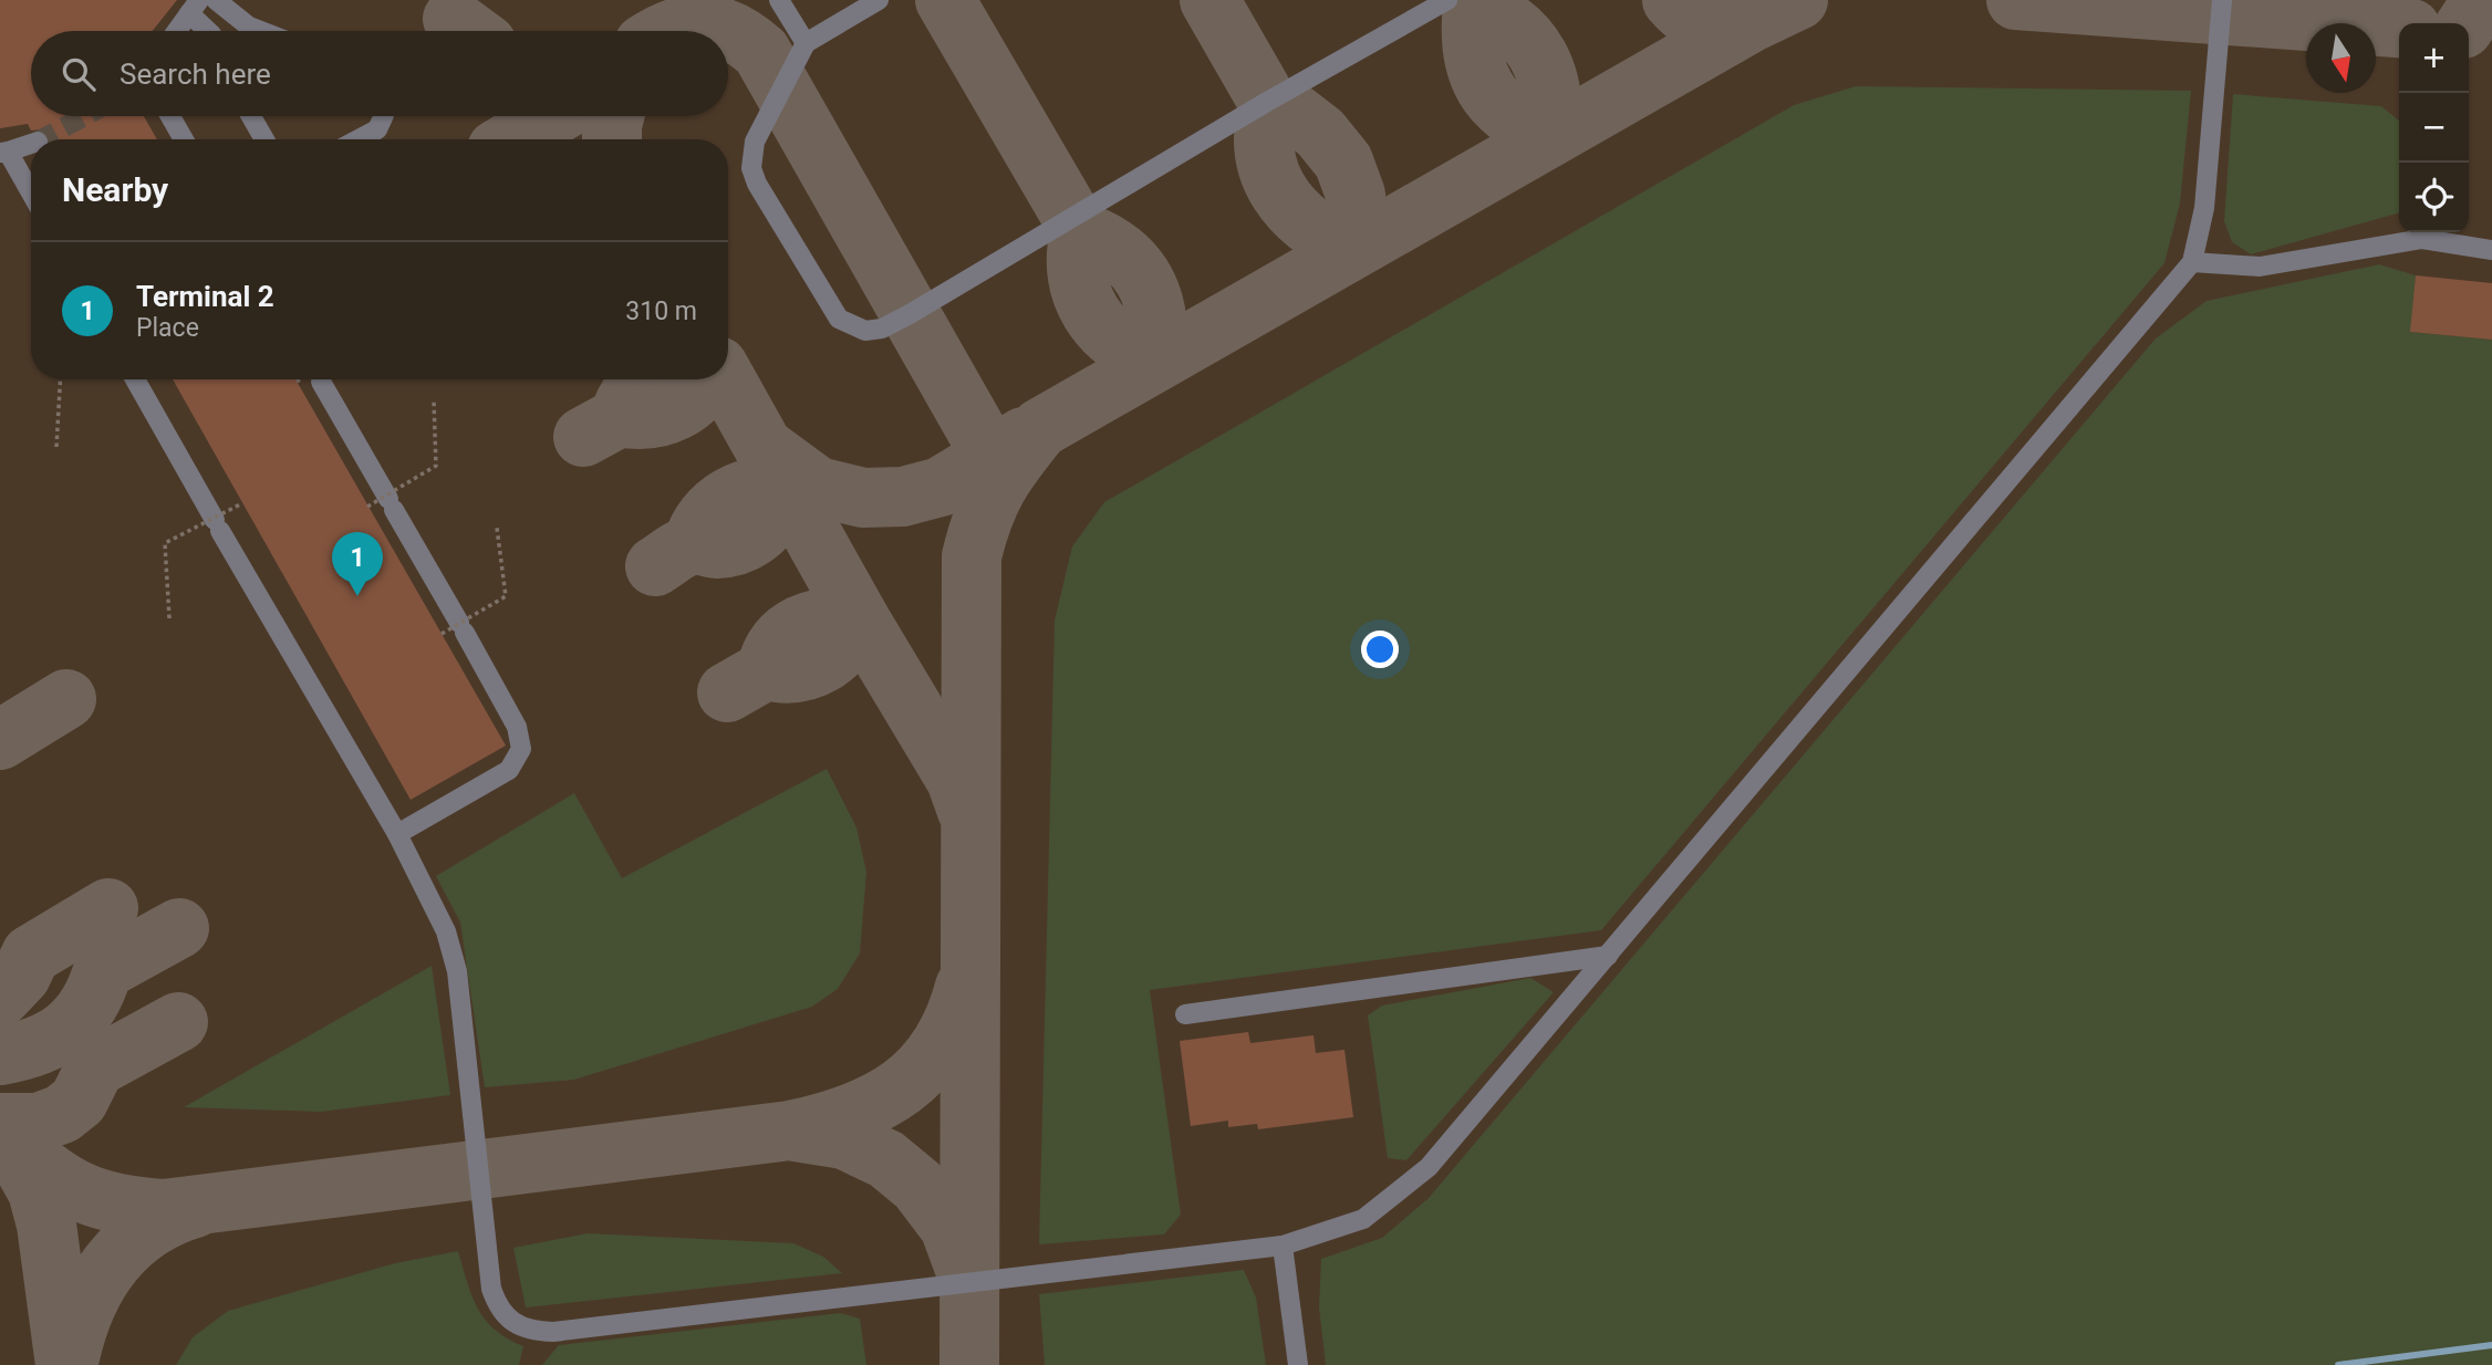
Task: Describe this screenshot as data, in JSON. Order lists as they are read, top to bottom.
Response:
{
  "north": "bottom",
  "page": {
    "map_buttons": ["+", "−"],
    "search": "Search here",
    "heading": "Nearby",
    "list": [
      {
        "mark": "1",
        "name": "Terminal 2",
        "note": "Place",
        "value": "310 m"
      }
    ],
    "pins": "1"
  }
}
